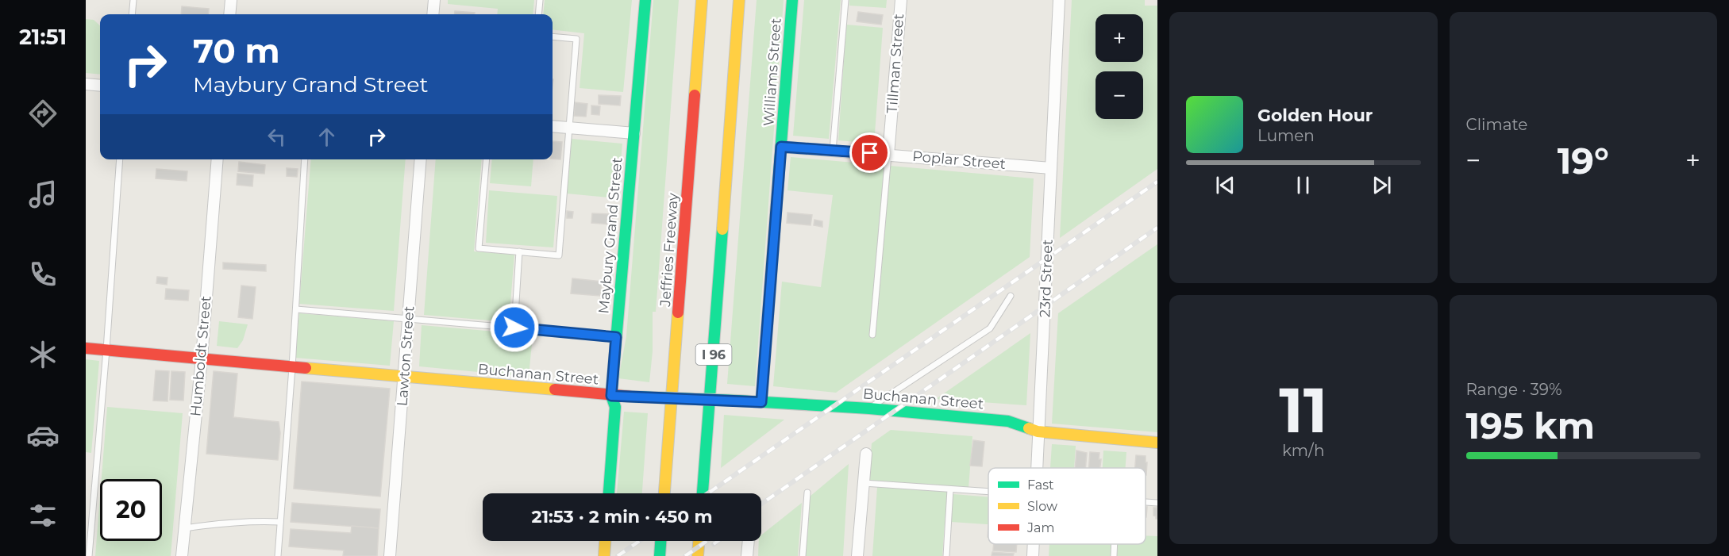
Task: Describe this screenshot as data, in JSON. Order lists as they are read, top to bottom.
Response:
{
  "streets": {
    "main road": [
      "Williams Street",
      "Maybury Grand Street",
      "Jeffries Freeway",
      "I 96",
      "Buchanan Street"
    ],
    "street": [
      "Tillman Street",
      "Poplar Street",
      "23rd Street",
      "Humboldt Street",
      "Lawton Street"
    ]
  },
  "crossings": [
    ["Tillman Street", "Poplar Street"],
    ["Williams Street", "Poplar Street"],
    ["Williams Street", "Buchanan Street"],
    ["Poplar Street", "23rd Street"],
    ["Maybury Grand Street", "Buchanan Street"],
    ["23rd Street", "Buchanan Street"],
    ["Humboldt Street", "Buchanan Street"],
    ["Lawton Street", "Buchanan Street"]
  ],
  "legend": ["Fast", "Slow", "Jam"],
  "page": {
    "tabs": "21:51",
    "tile": [
      "Climate",
      ["11", "km/h"],
      ["Range · 39%", "195 km"]
    ],
    "map_buttons": ["+", "−"],
    "turn": ["70 m", "Maybury Grand Street"],
    "song": ["Golden Hour", "Lumen"],
    "heat": ["−", "19°", "+"],
    "limit": "20",
    "trip": "21:53 · 2 min · 450 m"
  }
}
